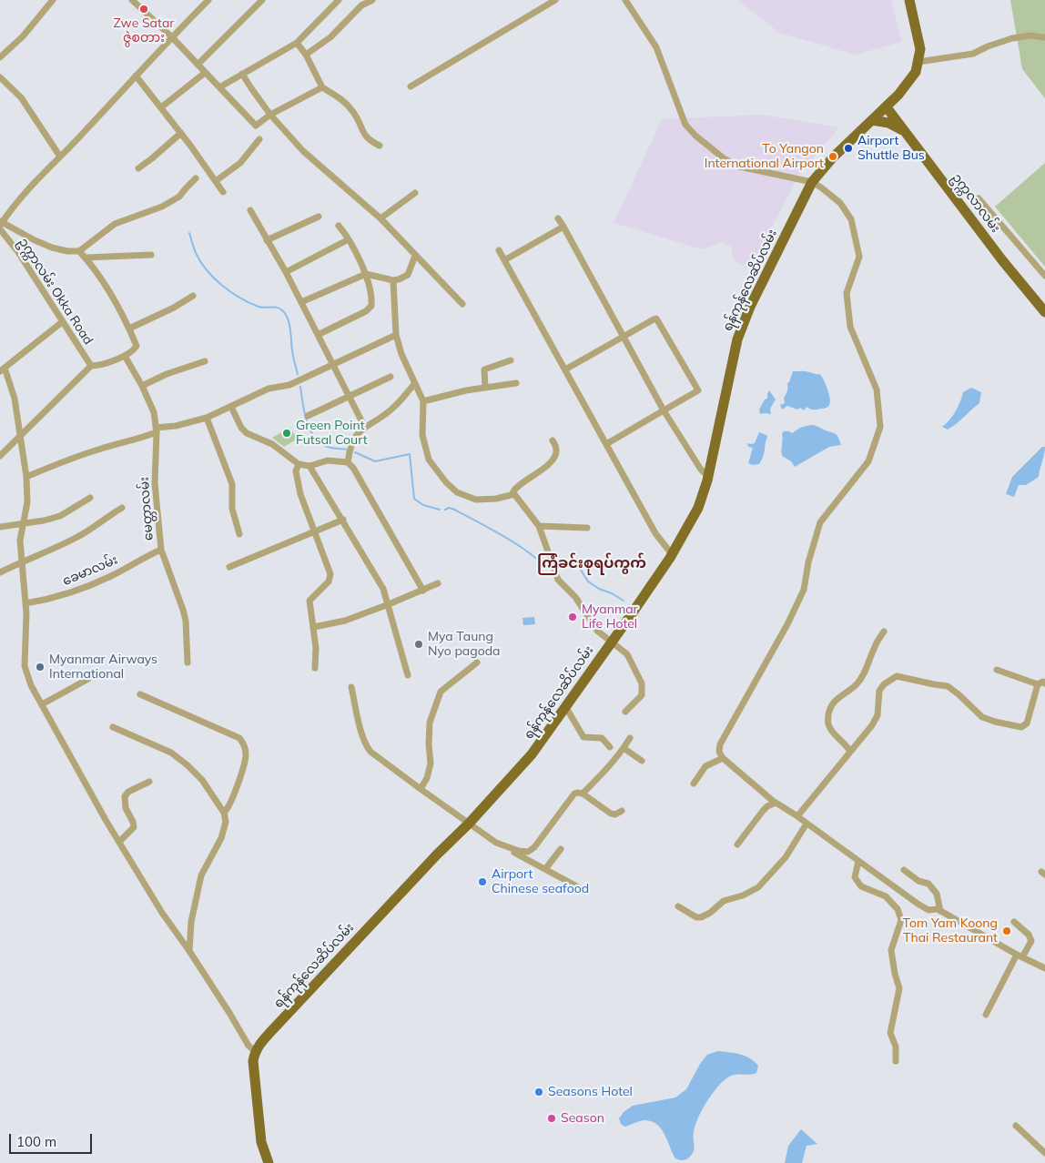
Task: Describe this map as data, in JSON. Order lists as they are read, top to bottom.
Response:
{
  "streets": {
    "main road": ["ဥက္ကလာလမ်း", "ရန်ကုန်လေဆိပ်လမ်း"],
    "street": ["ဥက္ကာလမ်း Okka Road", "မေတ္တာလမ်း", "ခေမာလမ်း"]
  },
  "crossings": [
    ["ဥက္ကလာလမ်း", "ရန်ကုန်လေဆိပ်လမ်း"],
    ["မေတ္တာလမ်း", "ခေမာလမ်း"]
  ],
  "districts": ["ကြံခင်းစုရပ်ကွက်"],
  "places": [
    "Zwe Satar ဇွဲစတား",
    "Airport Shuttle Bus",
    "To Yangon International Airport",
    "Green Point Futsal Court",
    "Myanmar Life Hotel",
    "Mya Taung Nyo pagoda",
    "Myanmar Airways International",
    "Airport Chinese seafood",
    "Tom Yam Koong Thai Restaurant",
    "Seasons Hotel",
    "Season"
  ],
  "scale_bar": "100 m"
}
